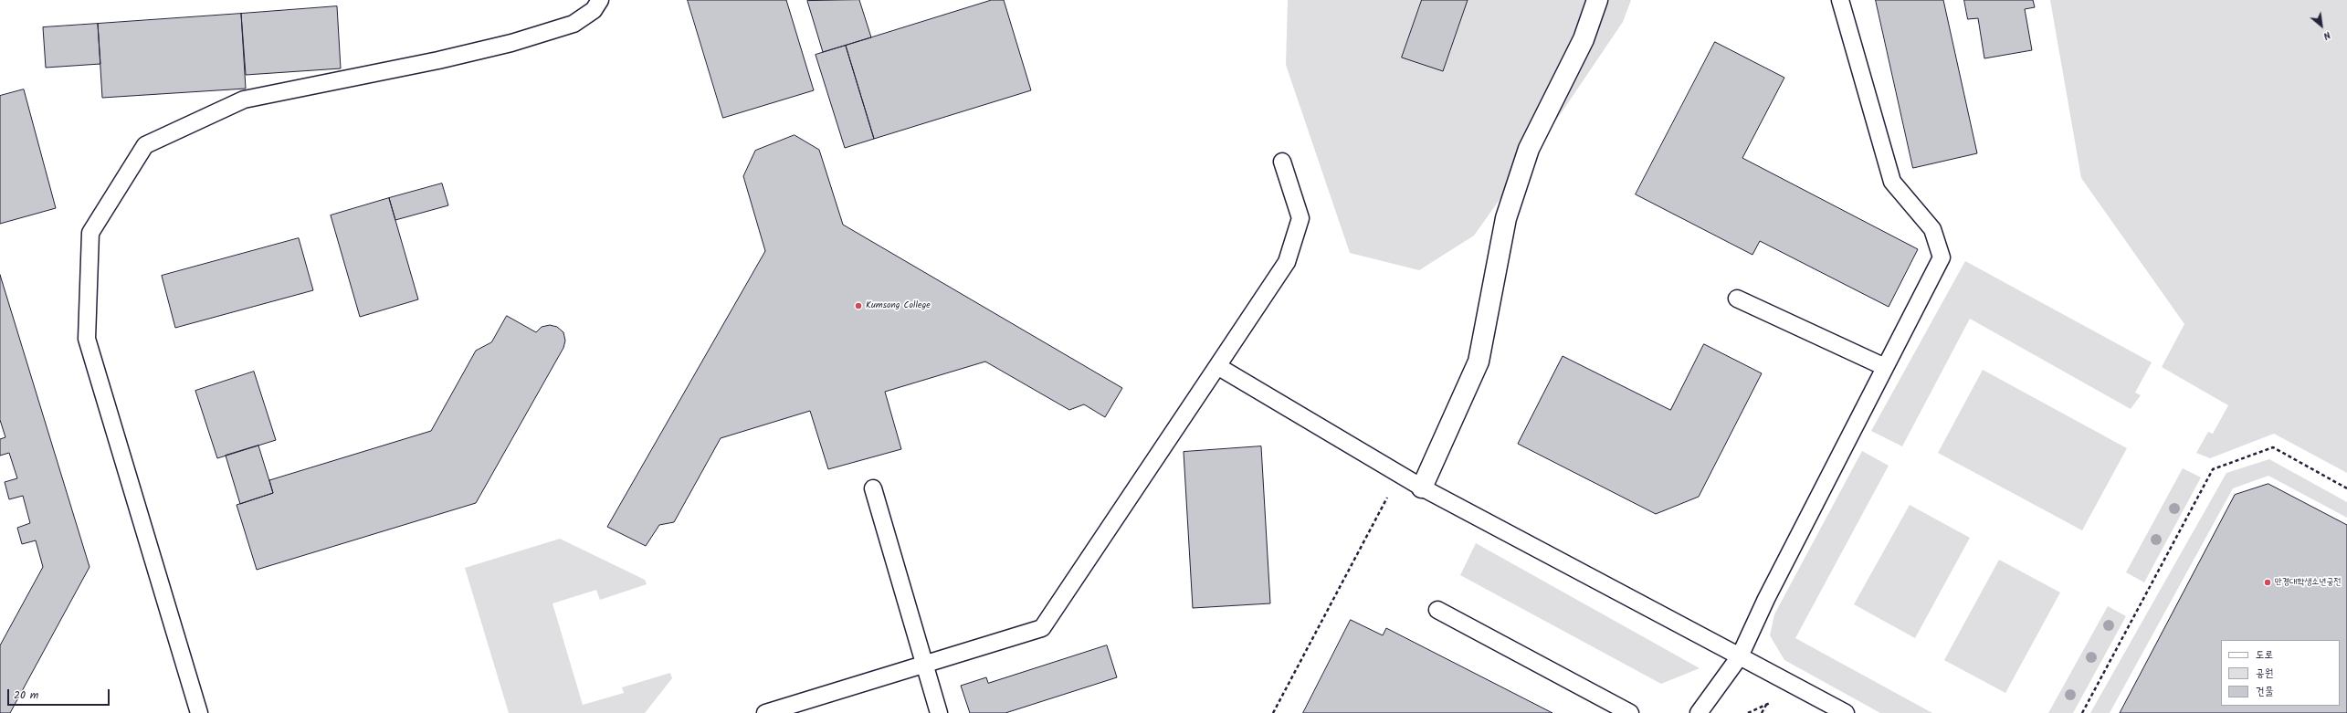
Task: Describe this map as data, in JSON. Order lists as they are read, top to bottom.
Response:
{
  "places": ["Kumsong College", "만경대학생소년궁전"],
  "legend": ["도로", "공원", "건물"],
  "scale_bar": "20 m",
  "north": "bottom right"
}
